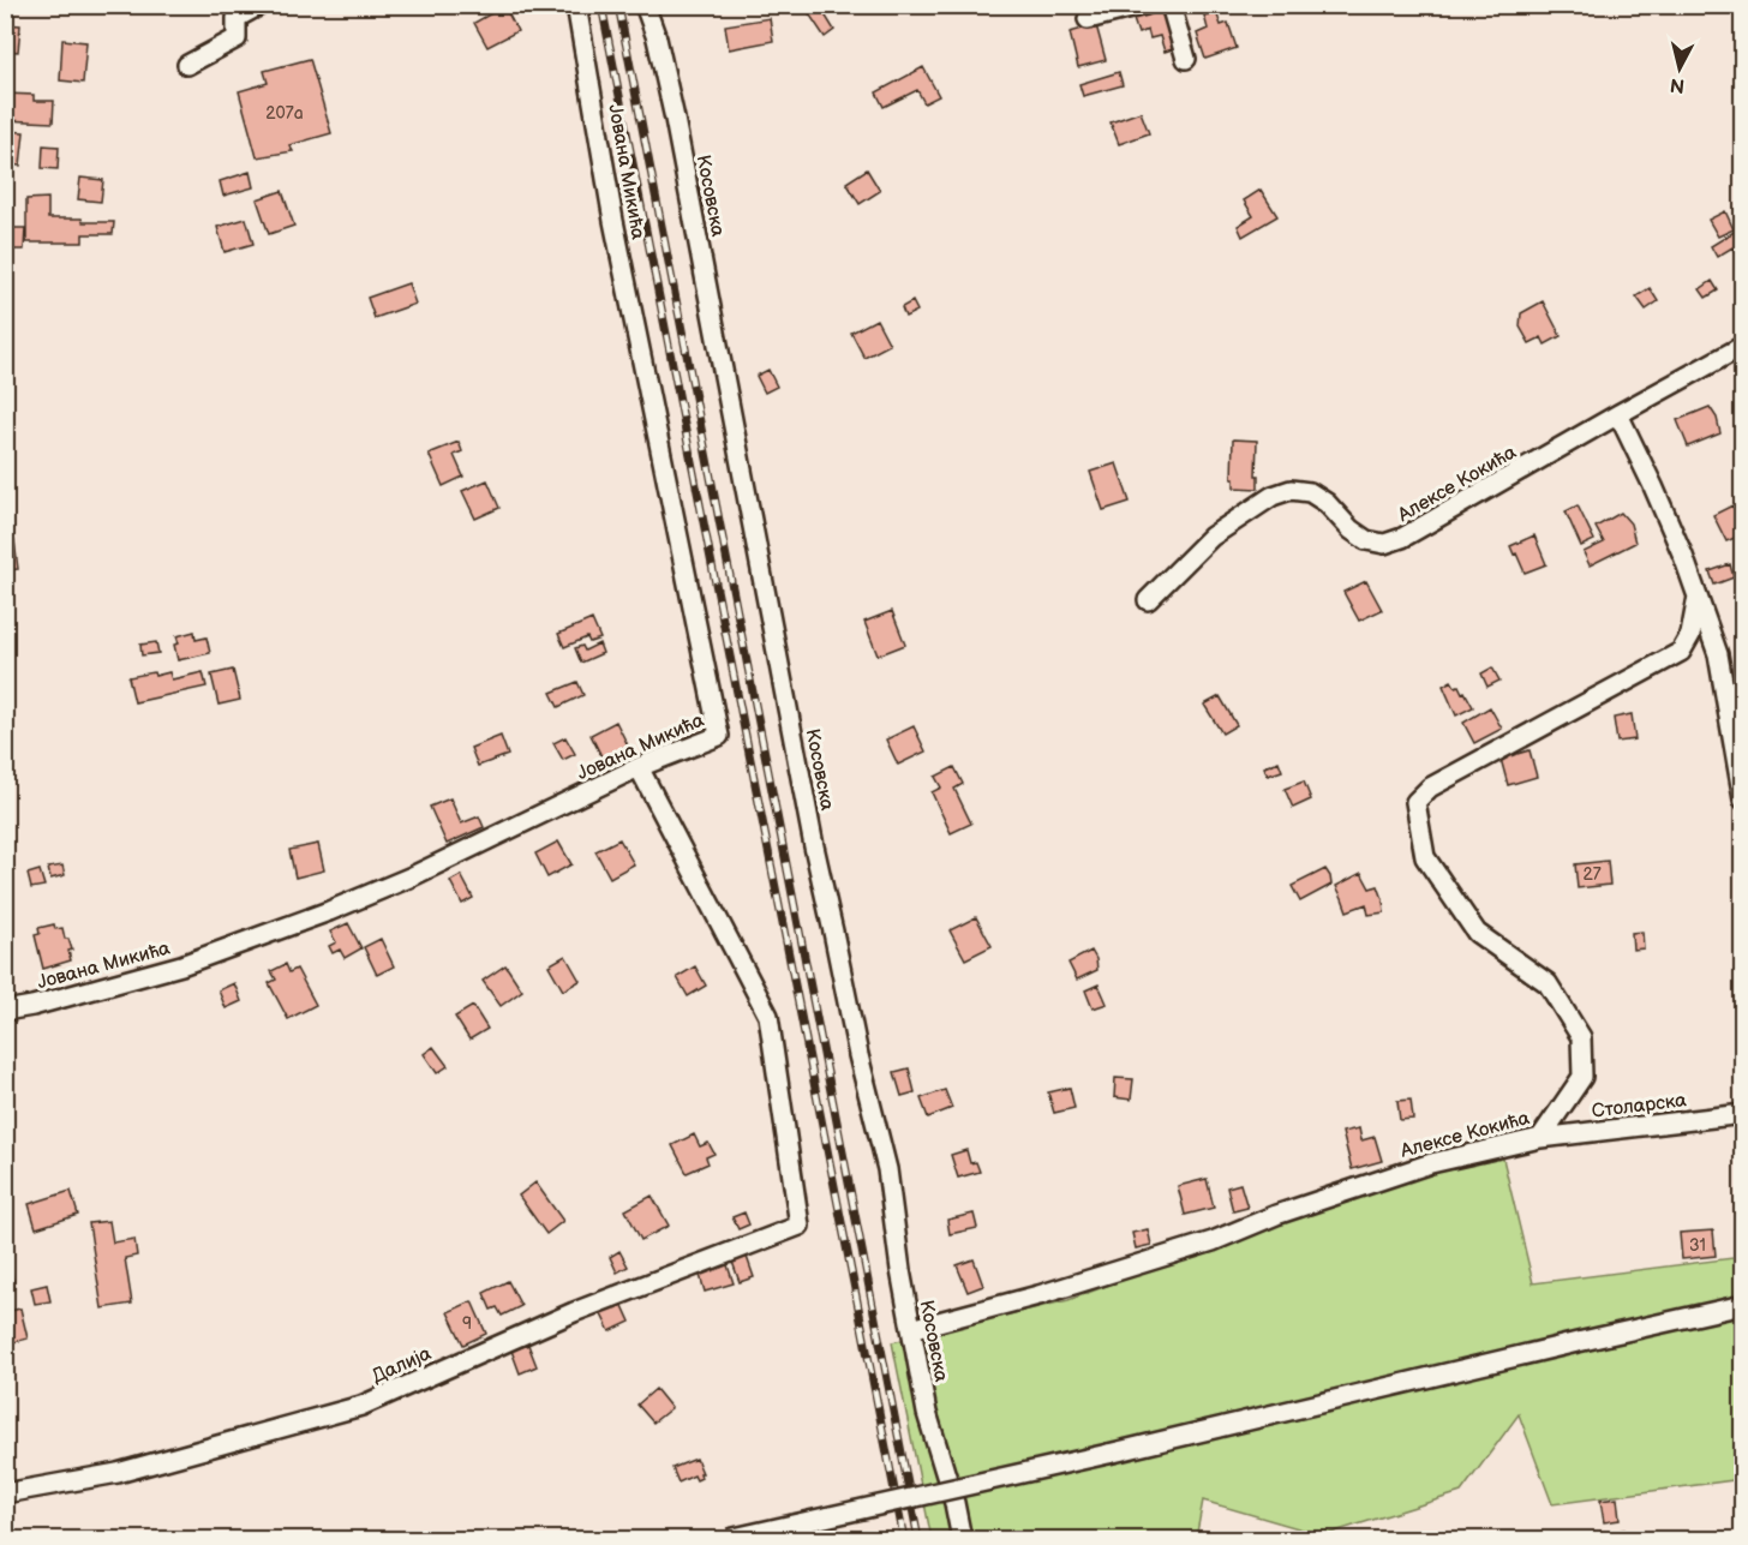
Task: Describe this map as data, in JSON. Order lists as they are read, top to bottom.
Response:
{
  "streets": {
    "street": [
      "Јована Микића",
      "Косовска",
      "Алексе Кокића",
      "Столарска",
      "Далија"
    ]
  },
  "crossings": [
    ["Јована Микића", "Далија"],
    ["Косовска", "Алексе Кокића"],
    ["Алексе Кокића", "Столарска"]
  ],
  "house_numbers": [
    "207a",
    "27",
    "31",
    "9"
  ],
  "north": "bottom"
}
